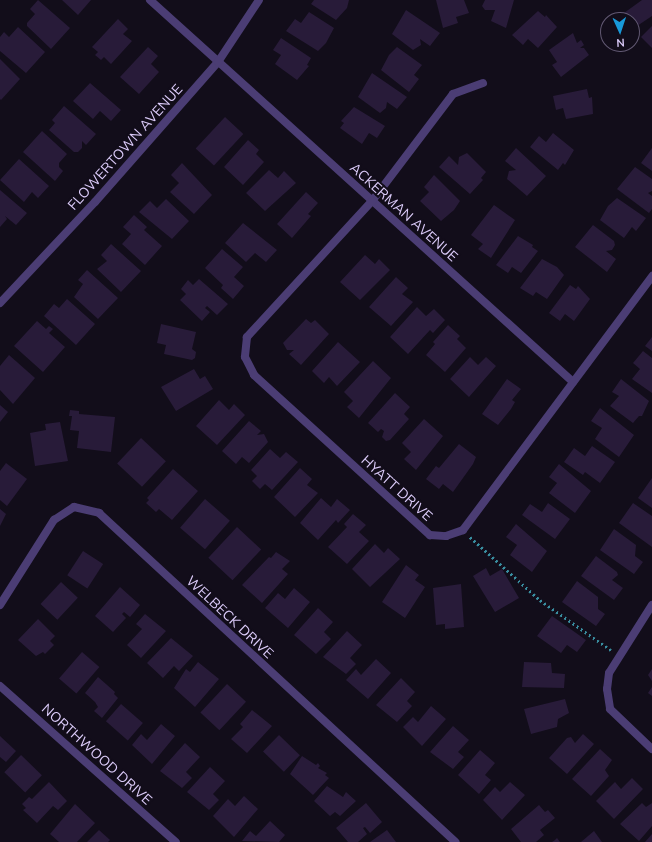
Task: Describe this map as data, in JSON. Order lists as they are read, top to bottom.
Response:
{
  "streets": {
    "street": [
      "FLOWERTOWN AVENUE",
      "ACKERMAN AVENUE",
      "HYATT DRIVE",
      "WELBECK DRIVE",
      "NORTHWOOD DRIVE"
    ]
  },
  "crossings": [
    ["FLOWERTOWN AVENUE", "ACKERMAN AVENUE"],
    ["ACKERMAN AVENUE", "HYATT DRIVE"]
  ],
  "north": "bottom"
}
